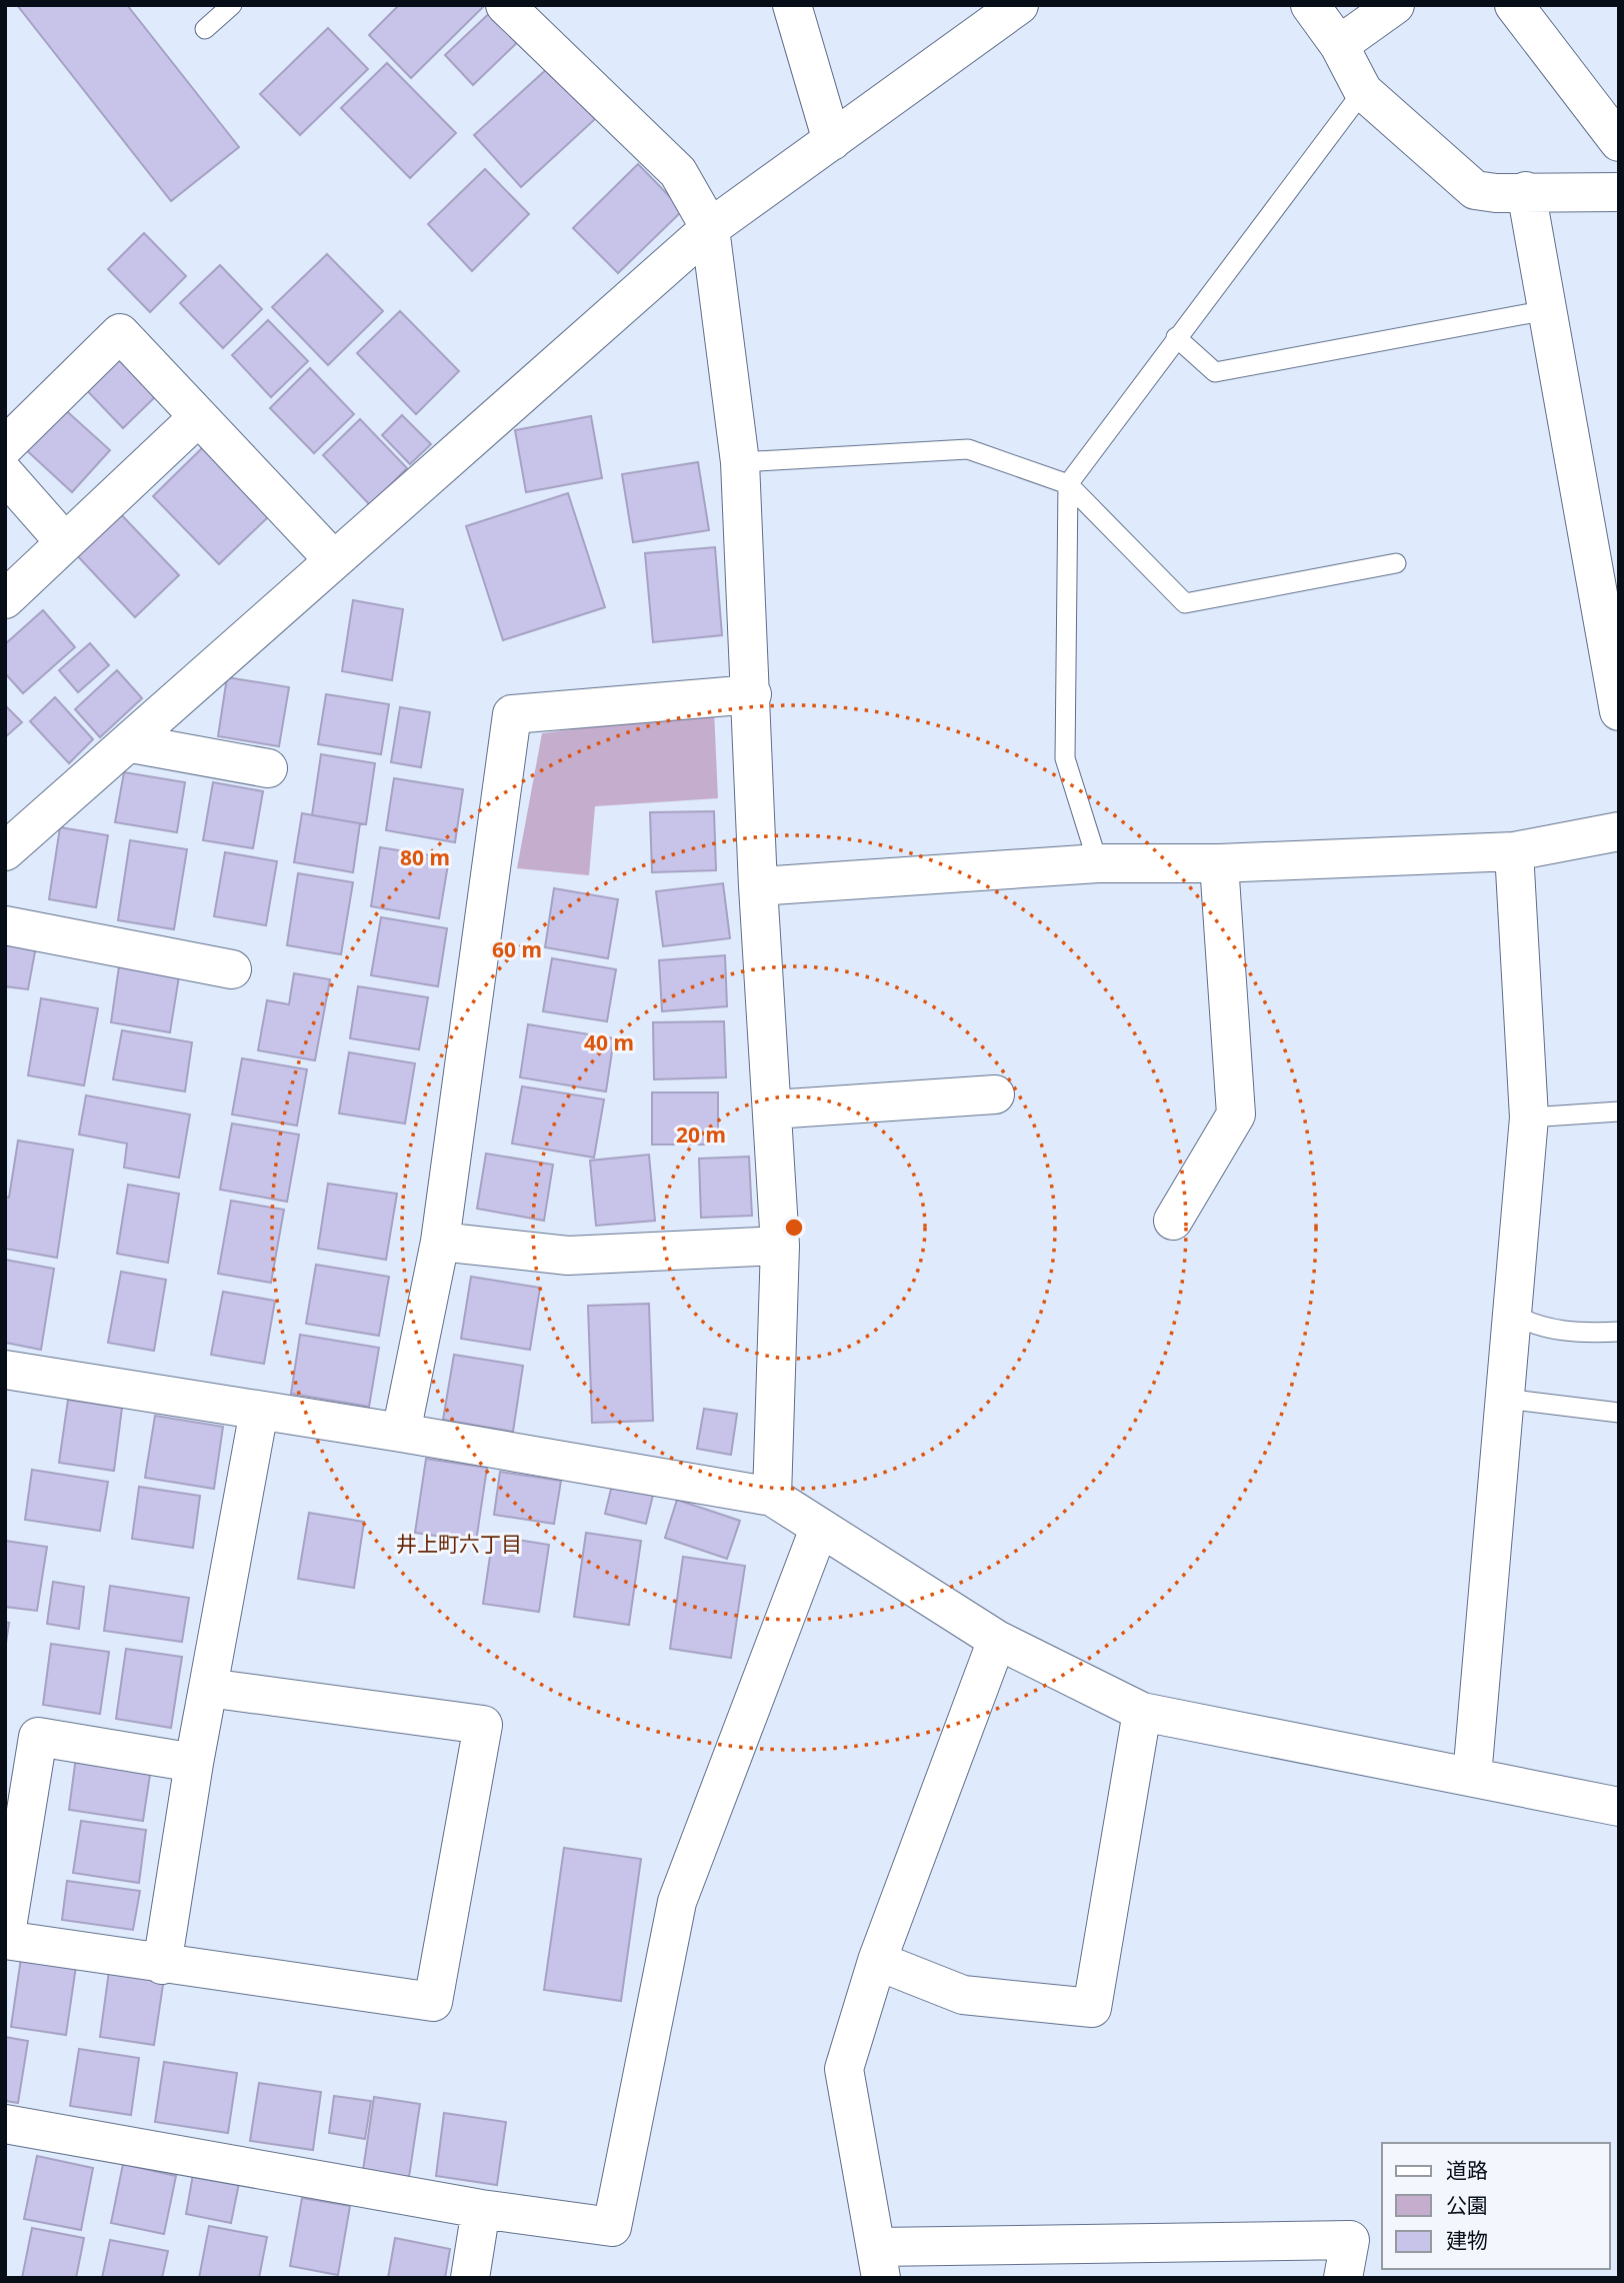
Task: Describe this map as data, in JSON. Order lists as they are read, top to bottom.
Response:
{
  "districts": ["井上町六丁目"],
  "legend": ["道路", "公園", "建物"],
  "rings": [
    "80 m",
    "60 m",
    "40 m",
    "20 m"
  ]
}
